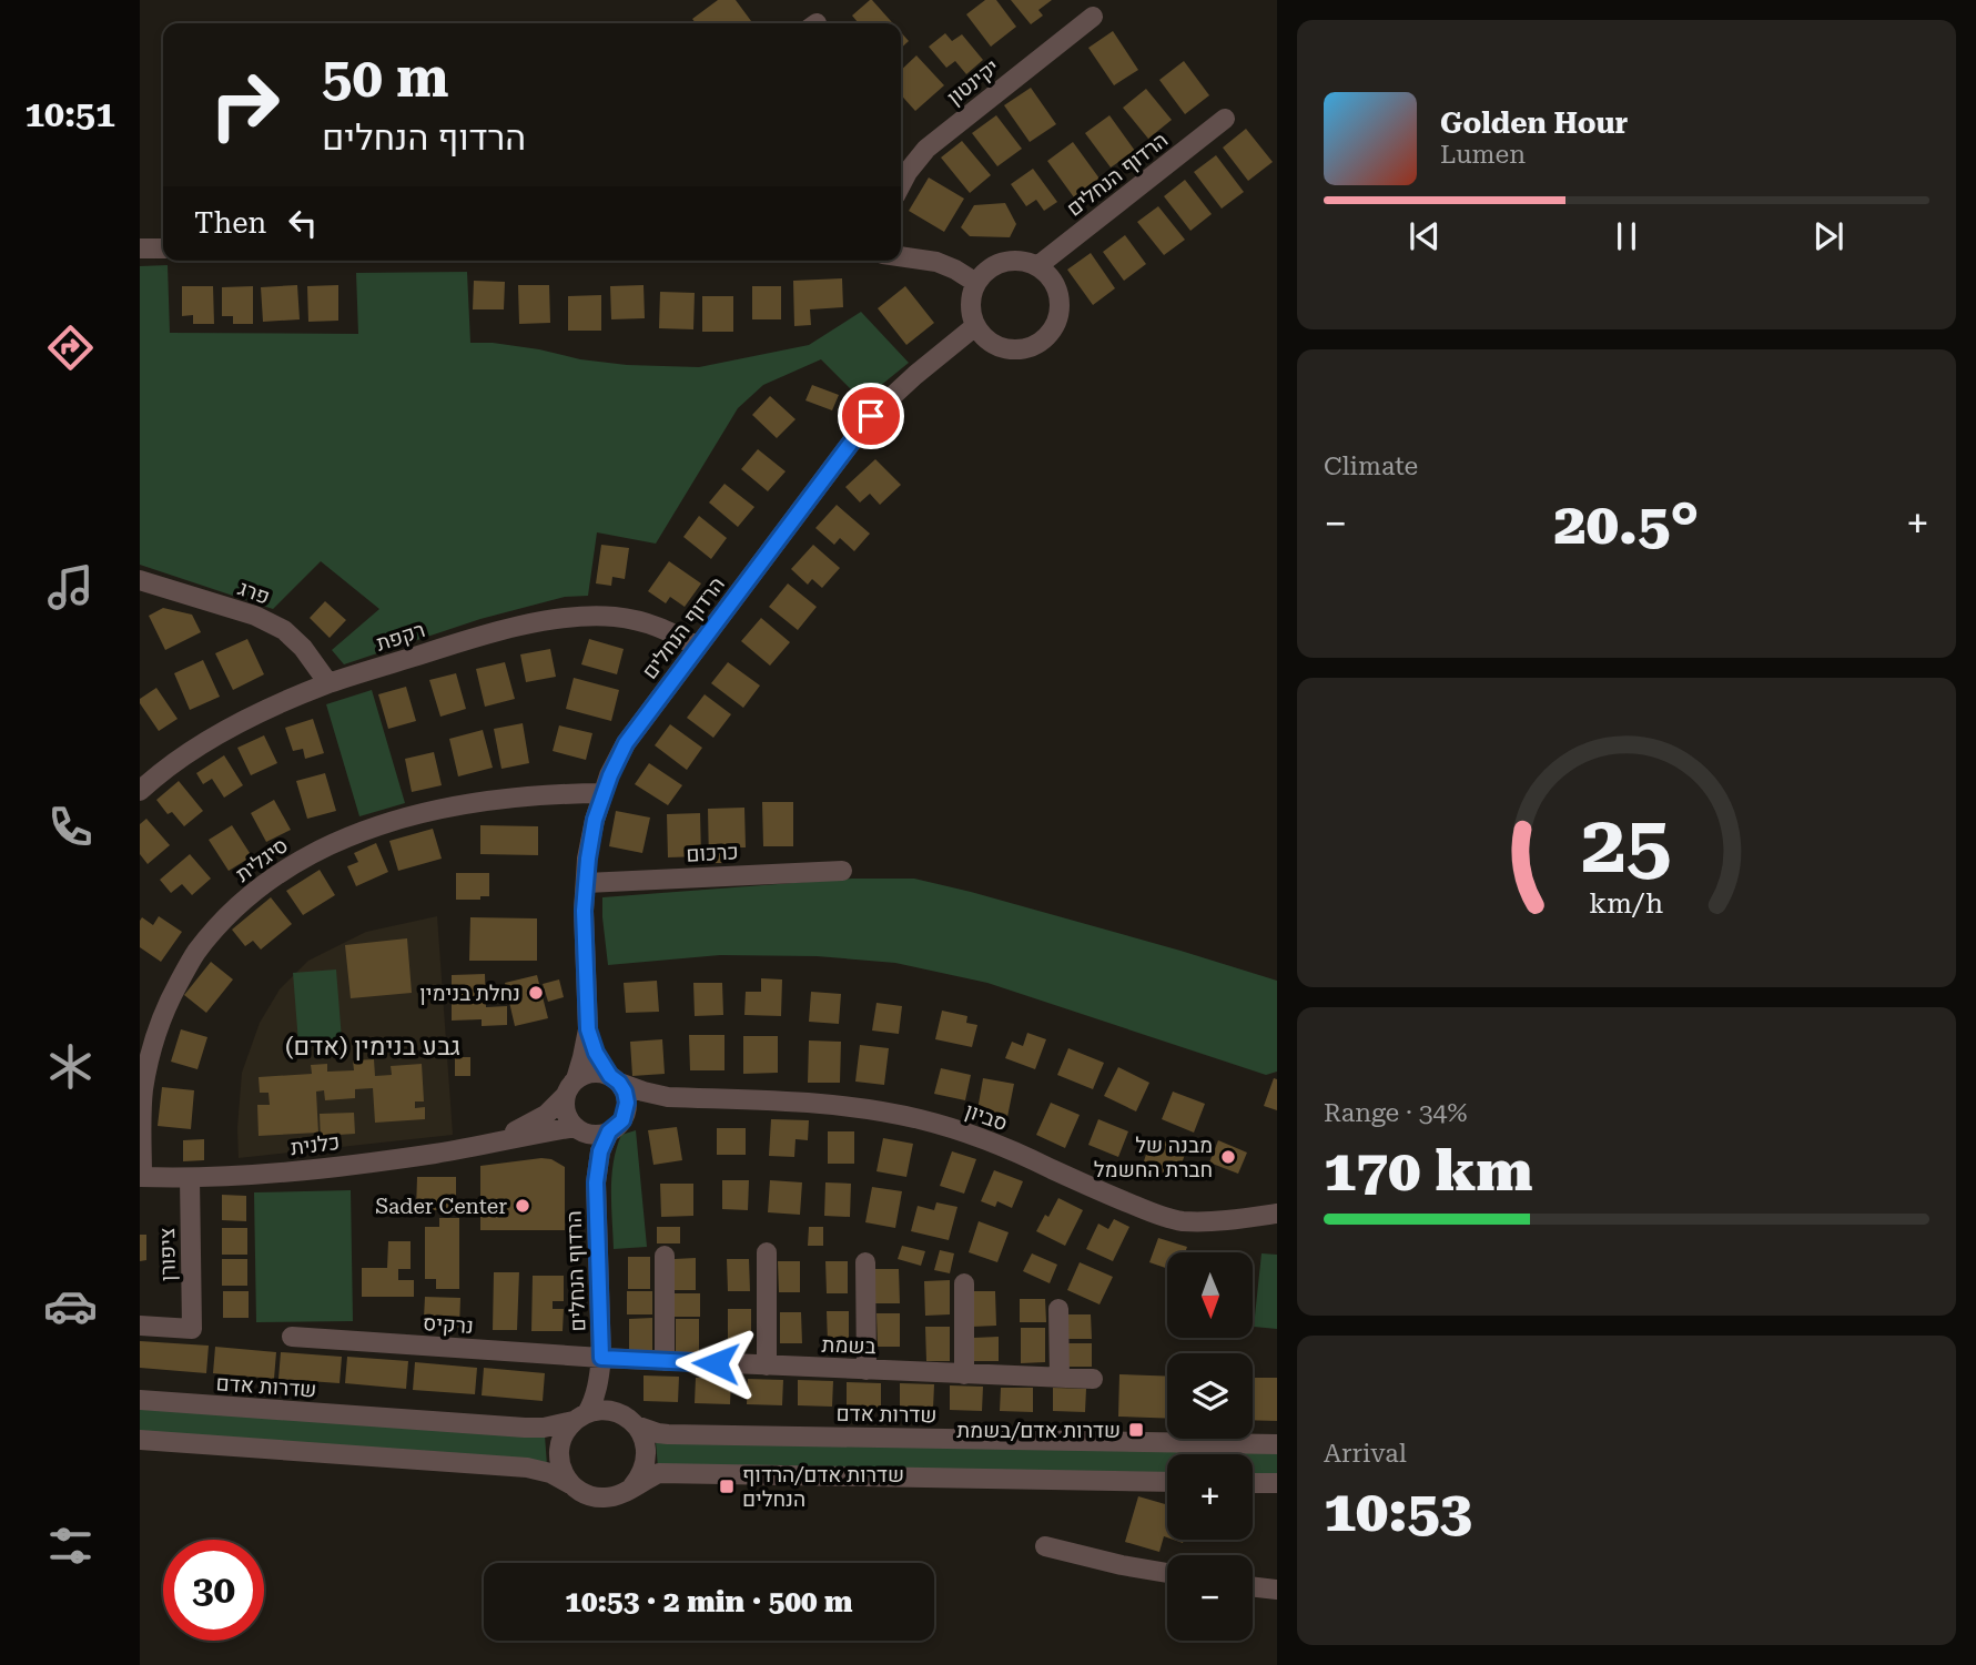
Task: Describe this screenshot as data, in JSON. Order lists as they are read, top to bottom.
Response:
{
  "streets": {
    "street": [
      "יקינטון",
      "הרדוף הנחלים",
      "פרג",
      "רקפת",
      "כרכום",
      "סיגלית",
      "סביון",
      "כלנית",
      "ציפורן",
      "נרקיס",
      "בשמת",
      "שדרות אדם"
    ]
  },
  "crossings": [
    ["הרדוף הנחלים", "רקפת"],
    ["הרדוף הנחלים", "כרכום"],
    ["הרדוף הנחלים", "סיגלית"],
    ["הרדוף הנחלים", "סביון"],
    ["הרדוף הנחלים", "כלנית"],
    ["הרדוף הנחלים", "נרקיס"],
    ["הרדוף הנחלים", "בשמת"],
    ["הרדוף הנחלים", "שדרות אדם"],
    ["פרג", "רקפת"],
    ["סיגלית", "כלנית"],
    ["סביון", "כלנית"],
    ["כלנית", "ציפורן"],
    ["נרקיס", "בשמת"]
  ],
  "districts": ["גבע בנימין (אדם)"],
  "places": {
    "other": ["נחלת בנימין", "מבנה של חברת החשמל", "Sader Center"],
    "transit": ["שדרות אדם/בשמת", "שדרות אדם/הרדוף הנחלים"]
  },
  "north": "bottom",
  "page": {
    "tabs": "10:51",
    "turn": ["50 m", "הרדוף הנחלים"],
    "song": ["Golden Hour", "Lumen"],
    "then": "Then",
    "tile": [
      "Climate",
      ["Range · 34%", "170 km"],
      ["Arrival", "10:53"]
    ],
    "heat": ["−", "20.5°", "+"],
    "map_buttons": ["+", "−"],
    "limit": "30",
    "trip": "10:53 · 2 min · 500 m",
    "gauge": ["25", "km/h"]
  }
}
